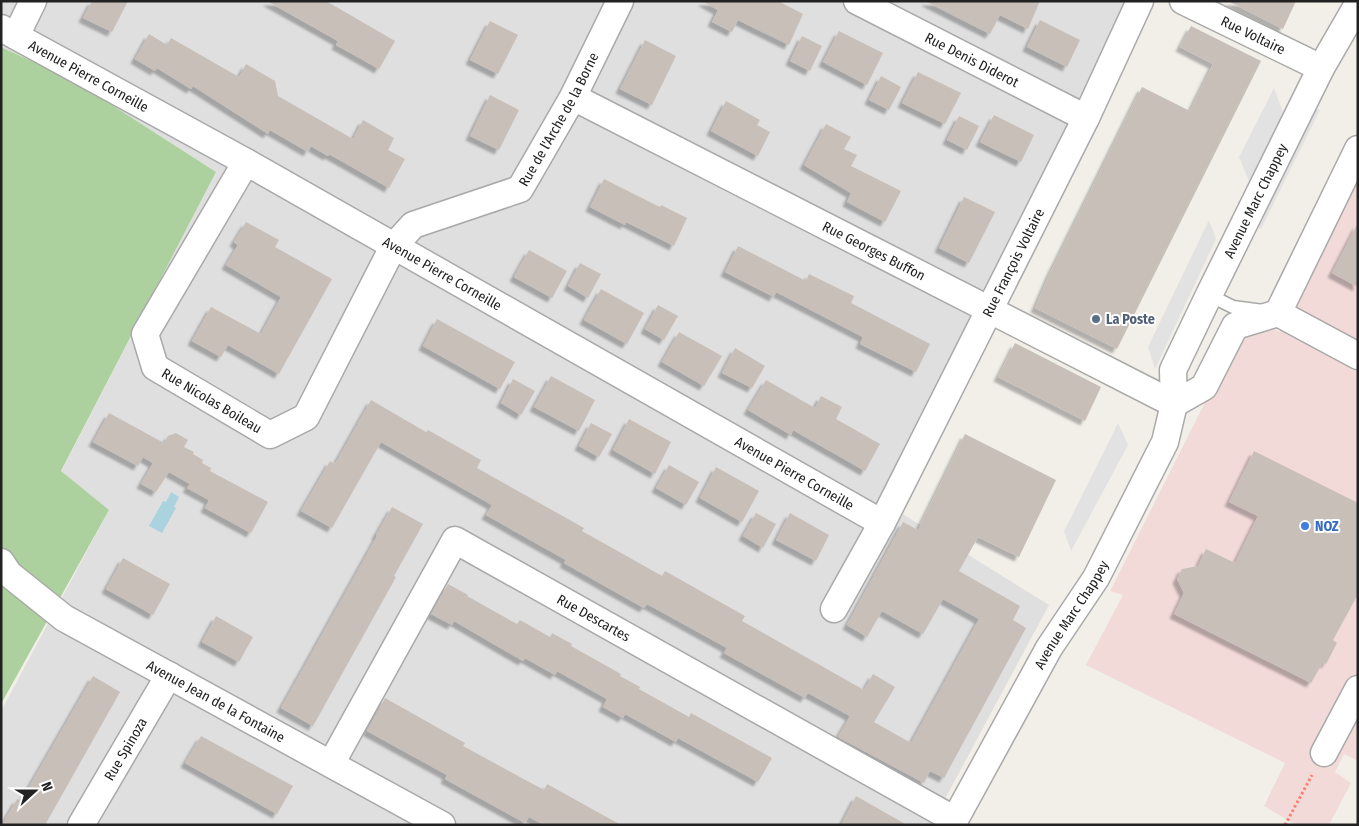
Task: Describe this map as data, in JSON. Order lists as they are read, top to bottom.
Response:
{
  "streets": {
    "street": [
      "Rue Voltaire",
      "Rue Denis Diderot",
      "Avenue Pierre Corneille",
      "Rue de l'Arche de la Borne",
      "Avenue Marc Chappey",
      "Rue Georges Buffon",
      "Rue François Voltaire",
      "Rue Nicolas Boileau",
      "Rue Descartes",
      "Avenue Jean de la Fontaine",
      "Rue Spinoza"
    ]
  },
  "crossings": [
    ["Rue Voltaire", "Avenue Marc Chappey"],
    ["Rue Denis Diderot", "Rue François Voltaire"],
    ["Avenue Pierre Corneille", "Rue de l'Arche de la Borne"],
    ["Avenue Pierre Corneille", "Rue François Voltaire"],
    ["Avenue Pierre Corneille", "Rue Nicolas Boileau"],
    ["Rue de l'Arche de la Borne", "Rue Georges Buffon"],
    ["Rue de l'Arche de la Borne", "Rue Nicolas Boileau"],
    ["Avenue Marc Chappey", "Rue Georges Buffon"],
    ["Avenue Marc Chappey", "Rue Descartes"],
    ["Rue Georges Buffon", "Rue François Voltaire"],
    ["Rue Descartes", "Avenue Jean de la Fontaine"],
    ["Avenue Jean de la Fontaine", "Rue Spinoza"]
  ],
  "places": ["La Poste", "NOZ"],
  "north": "right"
}
